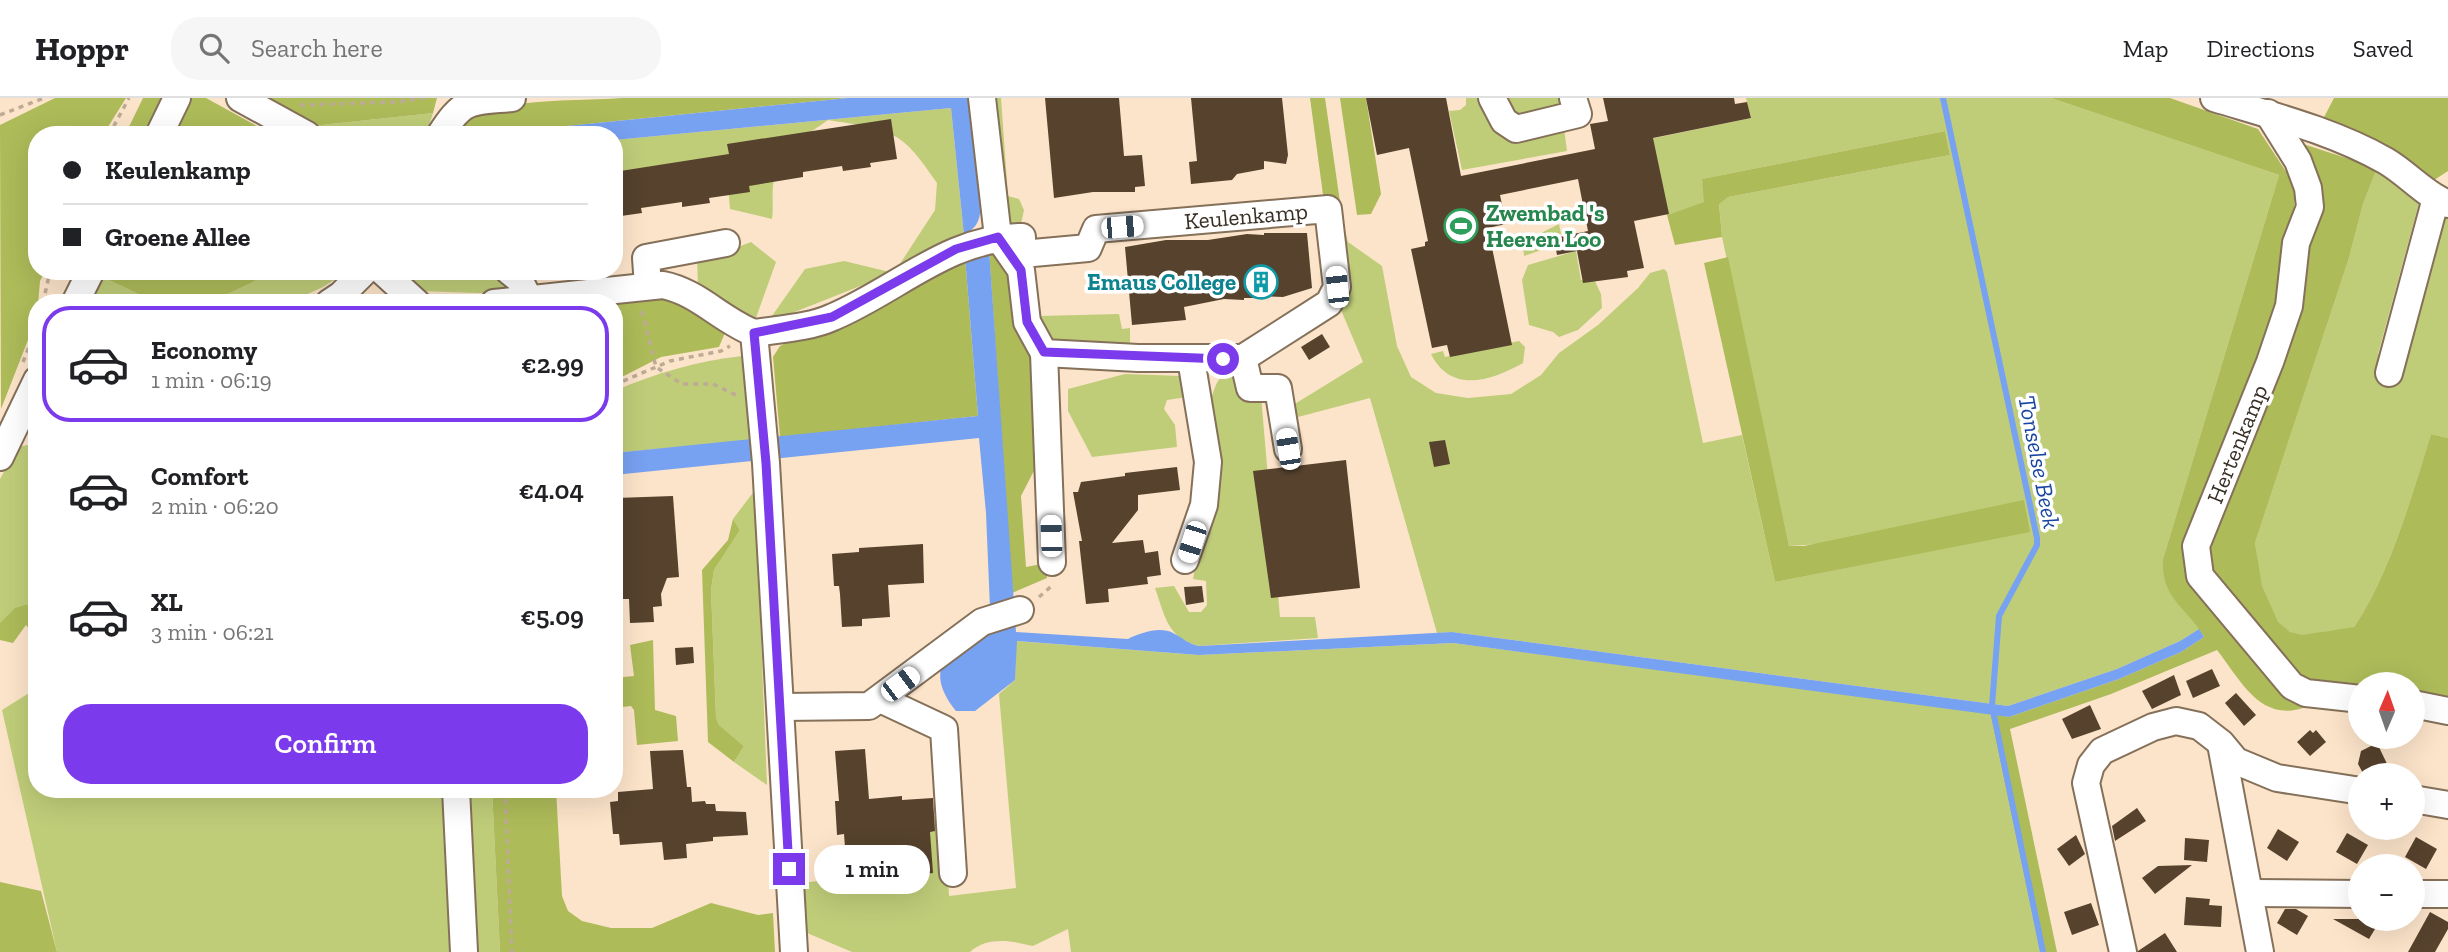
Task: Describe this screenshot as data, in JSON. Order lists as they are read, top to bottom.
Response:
{
  "streets": {
    "street": ["Keulenkamp", "Hertenkamp"]
  },
  "water": ["Tonselse Beek"],
  "places": {
    "sports": ["Zwembad 's Heeren Loo"],
    "building": ["Emaus College"]
  },
  "north": "top",
  "page": {
    "header": "Hoppr",
    "search": "Search here",
    "nav": ["Map", "Directions", "Saved"],
    "banner": ["Keulenkamp", "Groene Allee"],
    "list": [
      {
        "name": "Economy",
        "note": "1 min · 06:19",
        "value": "€2.99"
      },
      {
        "name": "Comfort",
        "note": "2 min · 06:20",
        "value": "€4.04"
      },
      {
        "name": "XL",
        "note": "3 min · 06:21",
        "value": "€5.09"
      }
    ],
    "map_buttons": ["+", "−"],
    "buttons": "Confirm",
    "bubble": "1 min"
  }
}
